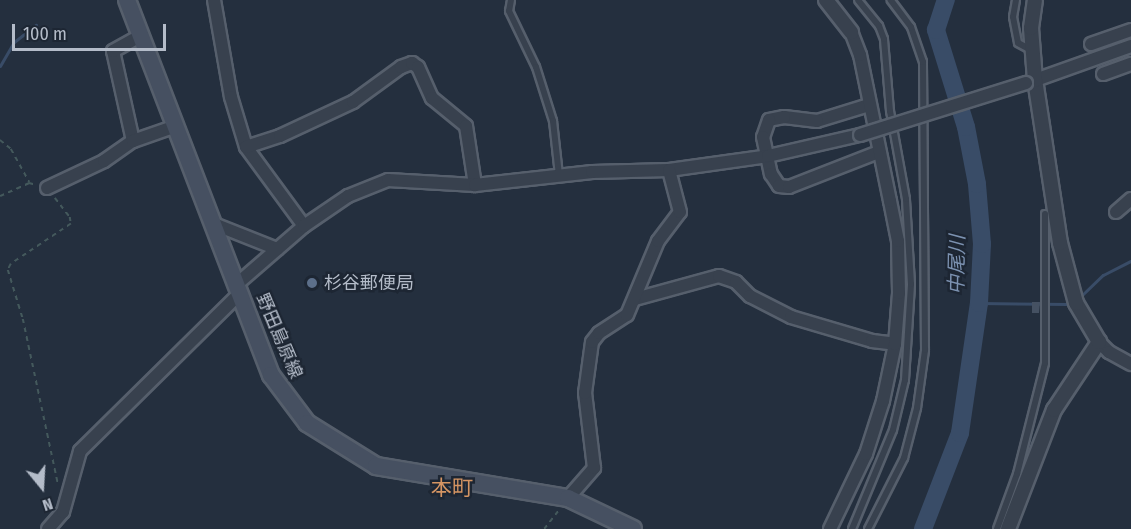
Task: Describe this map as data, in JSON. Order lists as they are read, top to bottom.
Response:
{
  "streets": {
    "main road": ["野田島原線"]
  },
  "districts": ["本町"],
  "water": ["中尾川"],
  "places": ["杉谷郵便局"],
  "scale_bar": "100 m",
  "north": "bottom"
}
